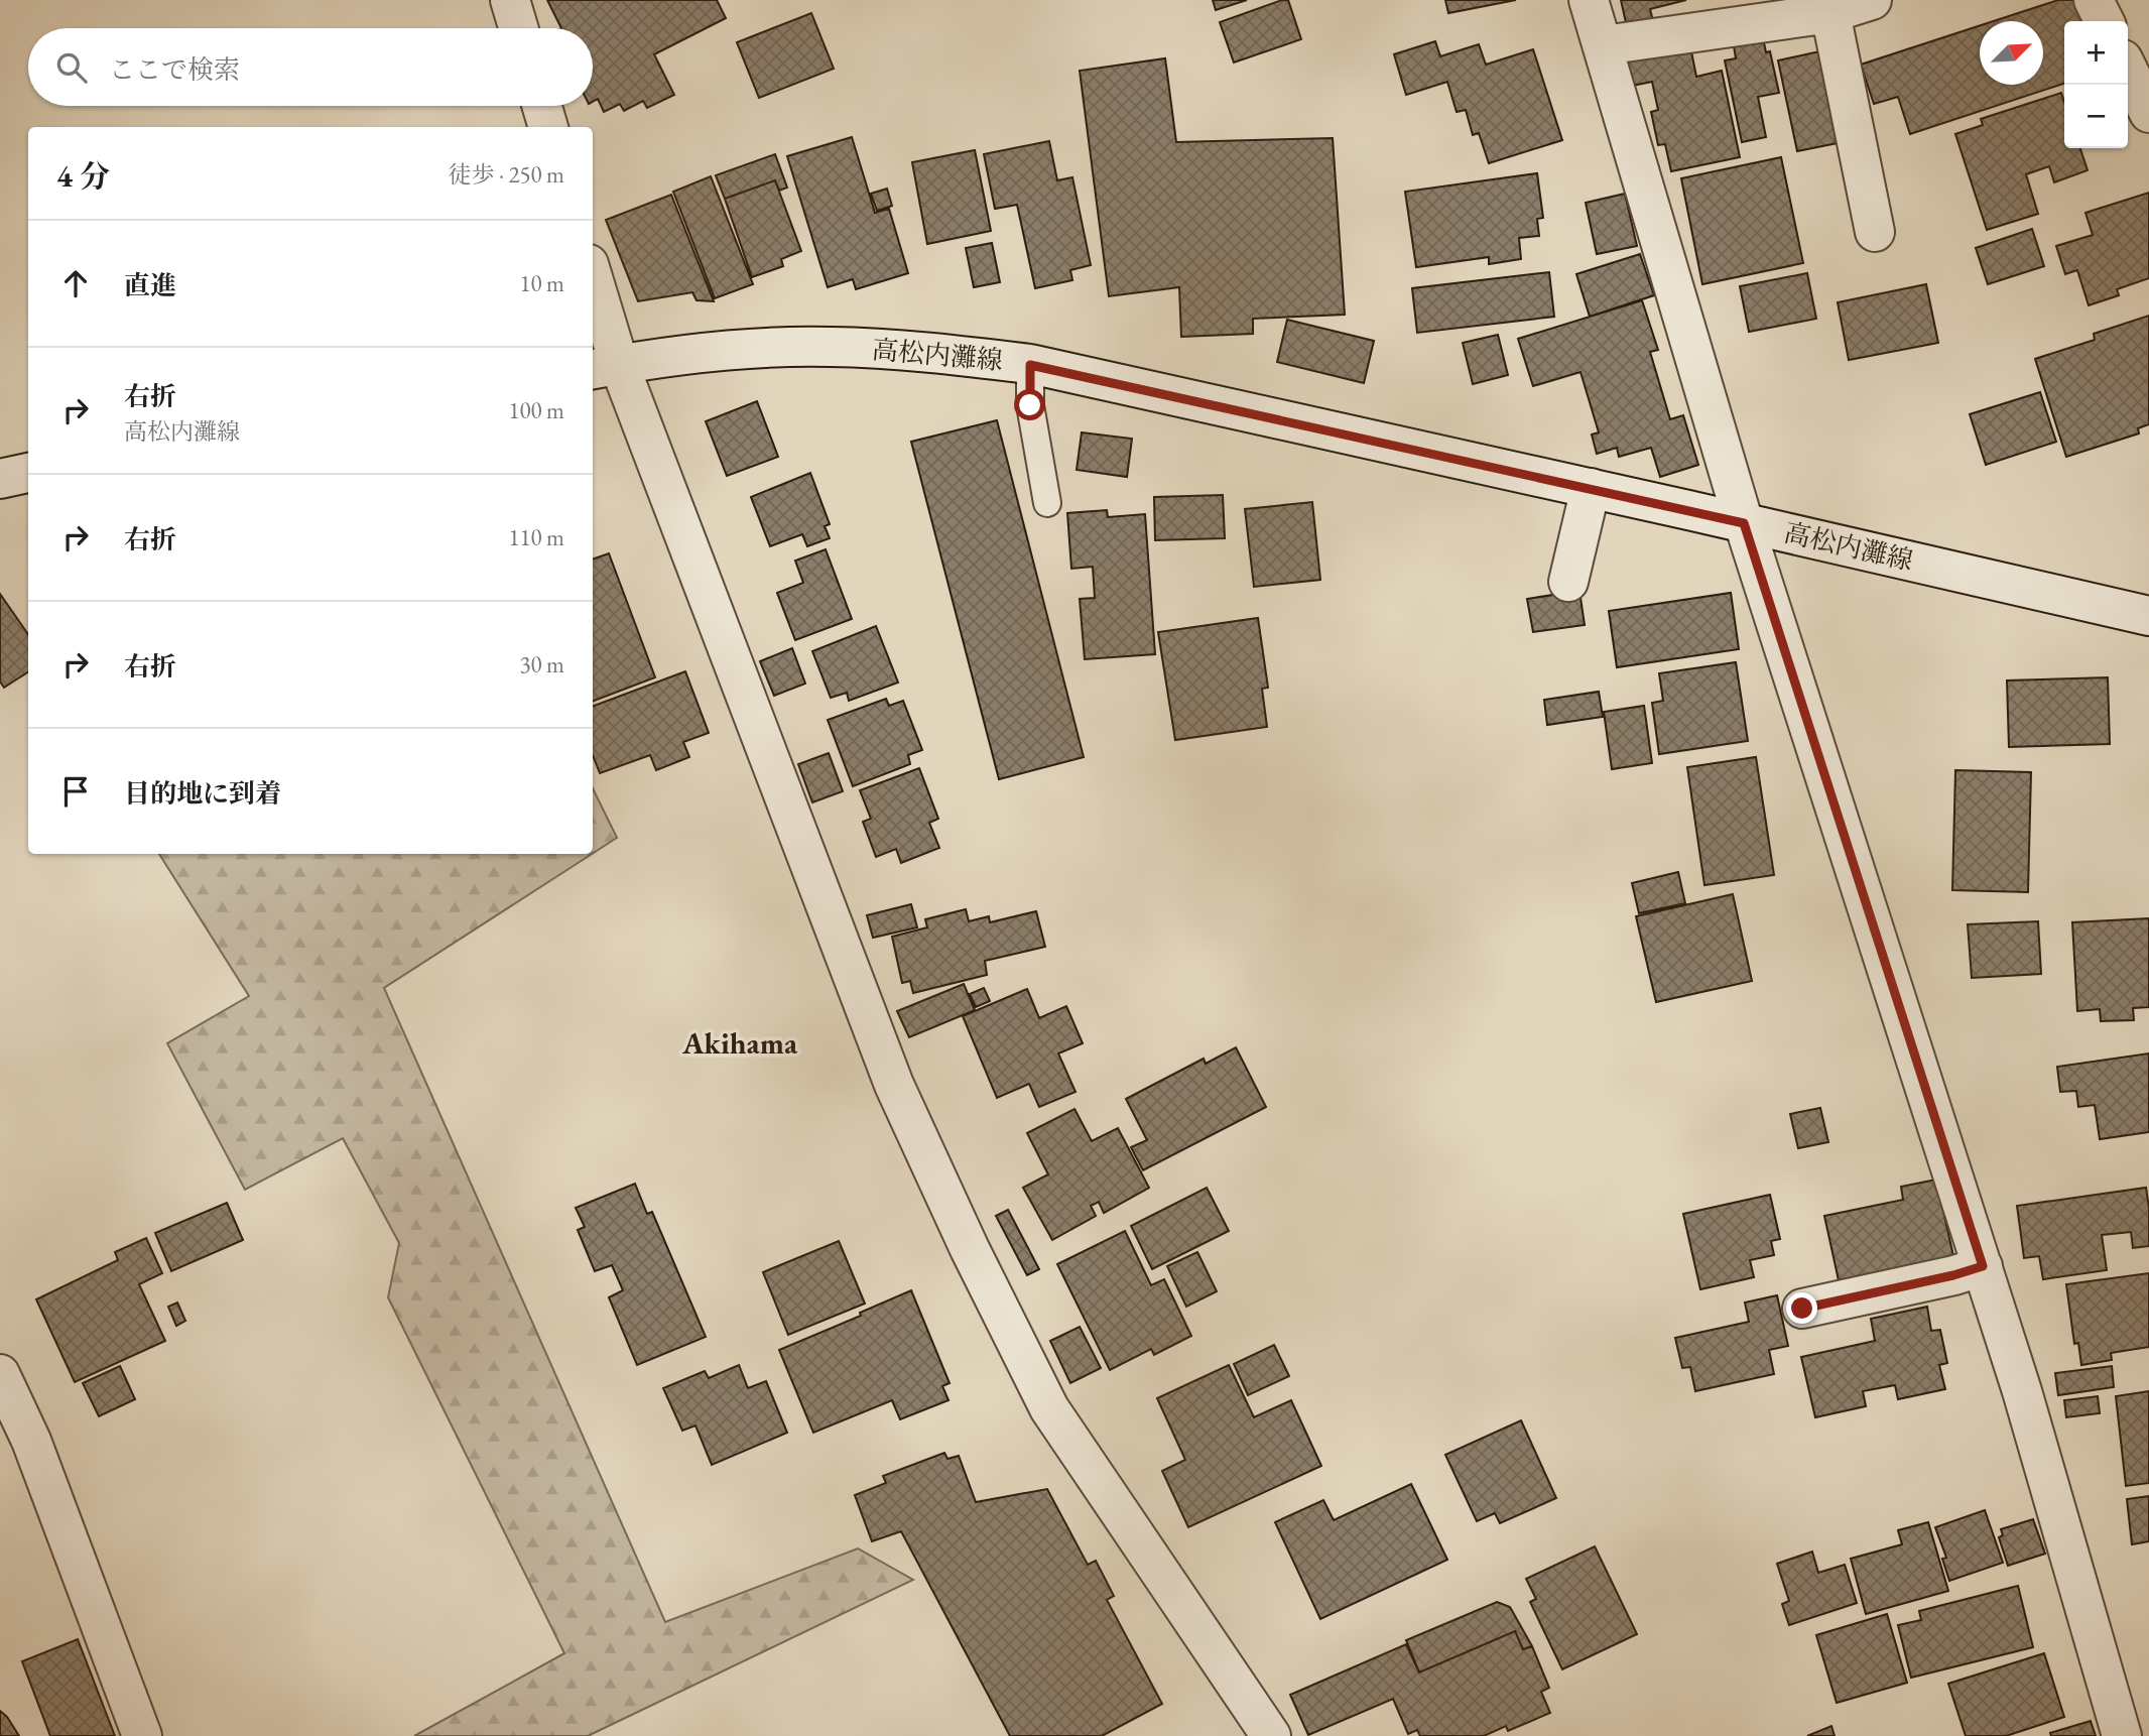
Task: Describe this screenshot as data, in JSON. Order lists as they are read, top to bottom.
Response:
{
  "streets": {
    "street": ["高松内灘線"]
  },
  "districts": ["Akihama"],
  "north": "top right",
  "page": {
    "map_buttons": ["+", "−"],
    "search": "ここで検索",
    "heading": ["4 分", "徒歩 · 250 m"],
    "list": [
      ["直進", "10 m"],
      ["右折", "高松内灘線", "100 m"],
      ["右折", "110 m"],
      ["右折", "30 m"],
      "目的地に到着"
    ]
  }
}
